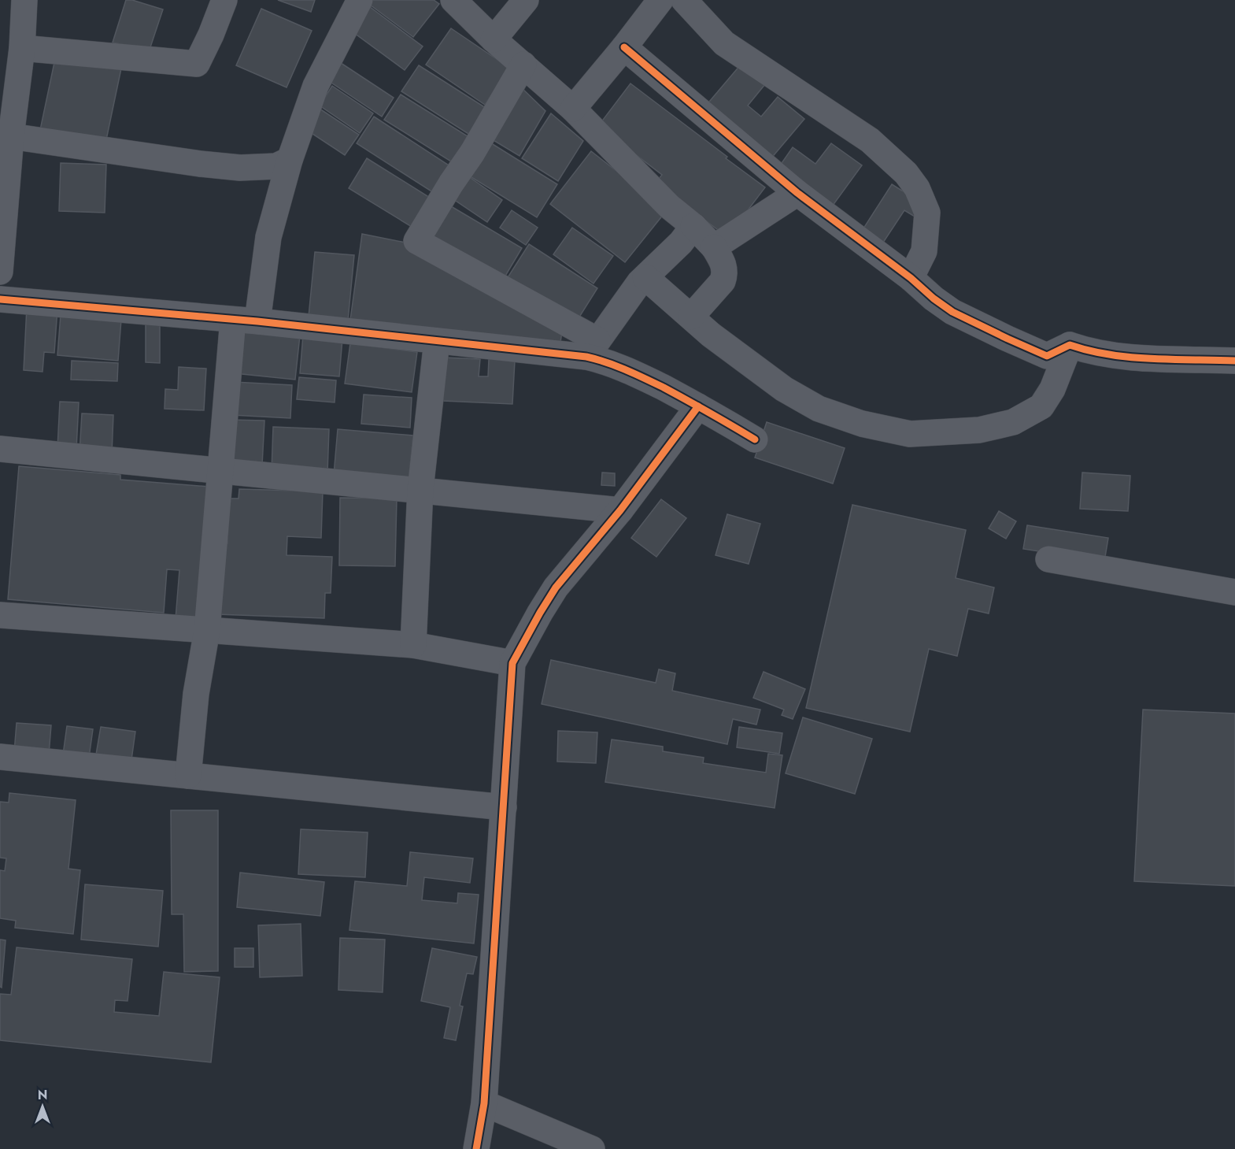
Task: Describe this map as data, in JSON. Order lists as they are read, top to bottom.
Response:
{
  "north": "top"
}
